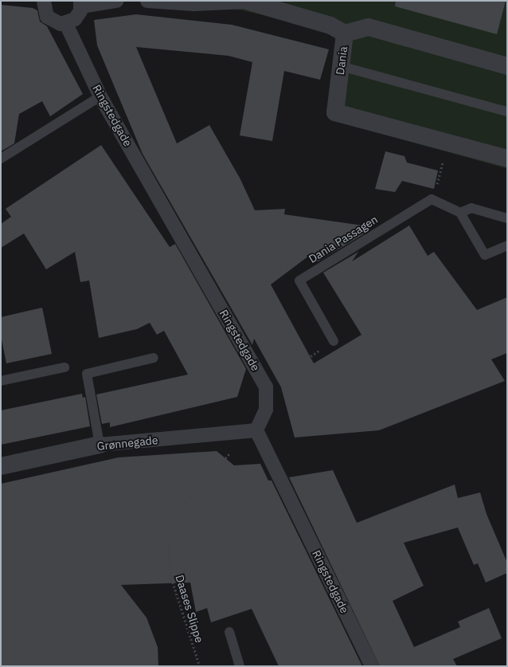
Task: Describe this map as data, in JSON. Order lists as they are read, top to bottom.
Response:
{
  "streets": {
    "street": ["Dania", "Ringstedgade", "Grønnegade"],
    "lane": ["Dania Passagen"],
    "path": ["Daases Slippe"]
  },
  "crossings": [
    ["Ringstedgade", "Grønnegade"]
  ]
}
